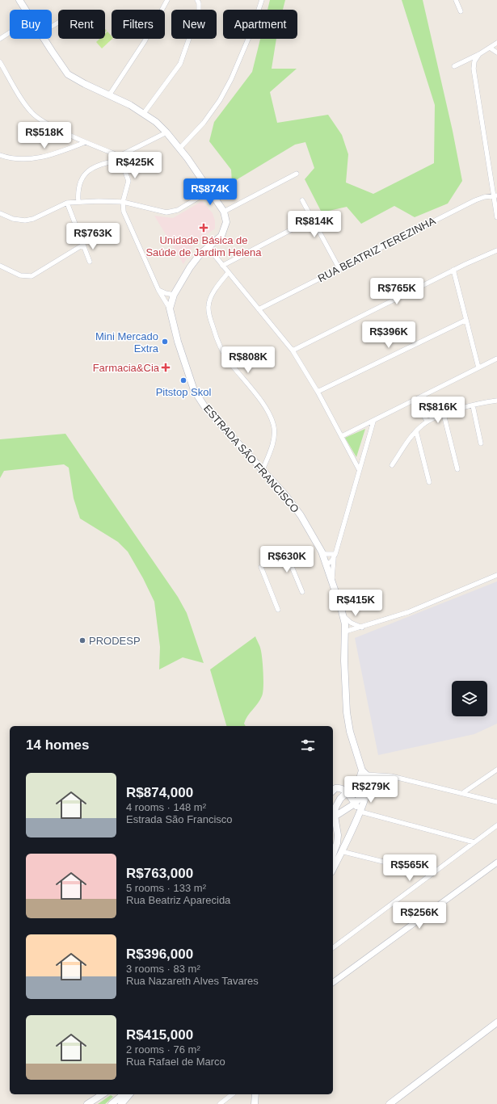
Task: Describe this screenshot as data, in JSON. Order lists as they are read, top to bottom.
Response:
{
  "streets": {
    "main road": ["ESTRADA SÃO FRANCISCO"],
    "street": ["RUA BEATRIZ TEREZINHA"]
  },
  "places": {
    "health": ["Unidade Básica de Saúde de Jardim Helena", "Farmacia&Cia"],
    "other": ["Mini Mercado Extra", "Pitstop Skol", "PRODESP"]
  },
  "page": {
    "chip": [
      "Buy",
      "Rent",
      "Filters",
      "New",
      "Apartment"
    ],
    "price": [
      "R$518K",
      "R$425K",
      "R$874K",
      "R$814K",
      "R$763K",
      "R$765K",
      "R$396K",
      "R$808K",
      "R$816K",
      "R$630K",
      "R$415K",
      "R$279K",
      "R$565K",
      "R$256K"
    ],
    "heading": "14 homes",
    "list": [
      {
        "name": "R$874,000",
        "note": "4 rooms · 148 m² · Estrada São Francisco"
      },
      {
        "name": "R$763,000",
        "note": "5 rooms · 133 m² · Rua Beatriz Aparecida"
      },
      {
        "name": "R$396,000",
        "note": "3 rooms · 83 m² · Rua Nazareth Alves Tavares"
      },
      {
        "name": "R$415,000",
        "note": "2 rooms · 76 m² · Rua Rafael de Marco"
      }
    ]
  }
}
